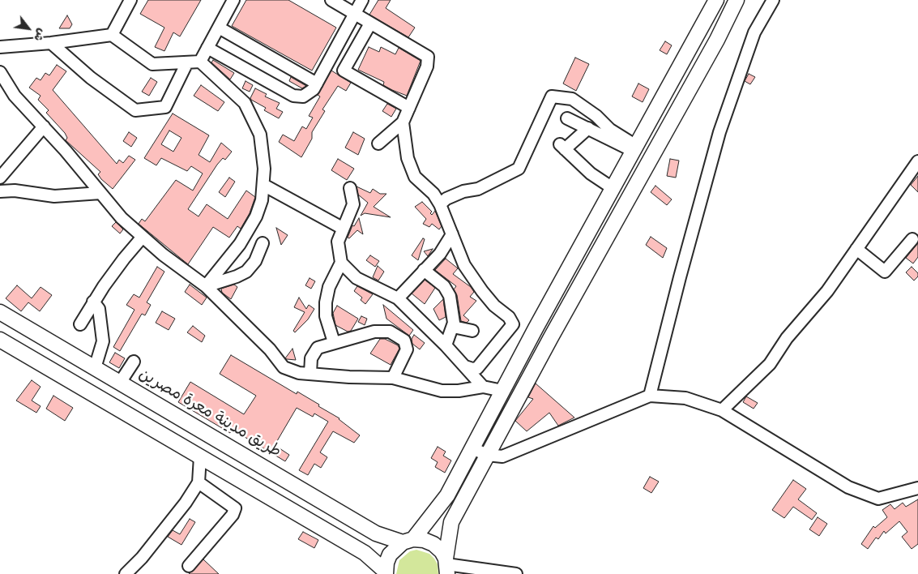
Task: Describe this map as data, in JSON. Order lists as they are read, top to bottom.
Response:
{
  "streets": {
    "main road": ["طريق مدينة معرة مصرين"]
  },
  "north": "bottom right"
}
